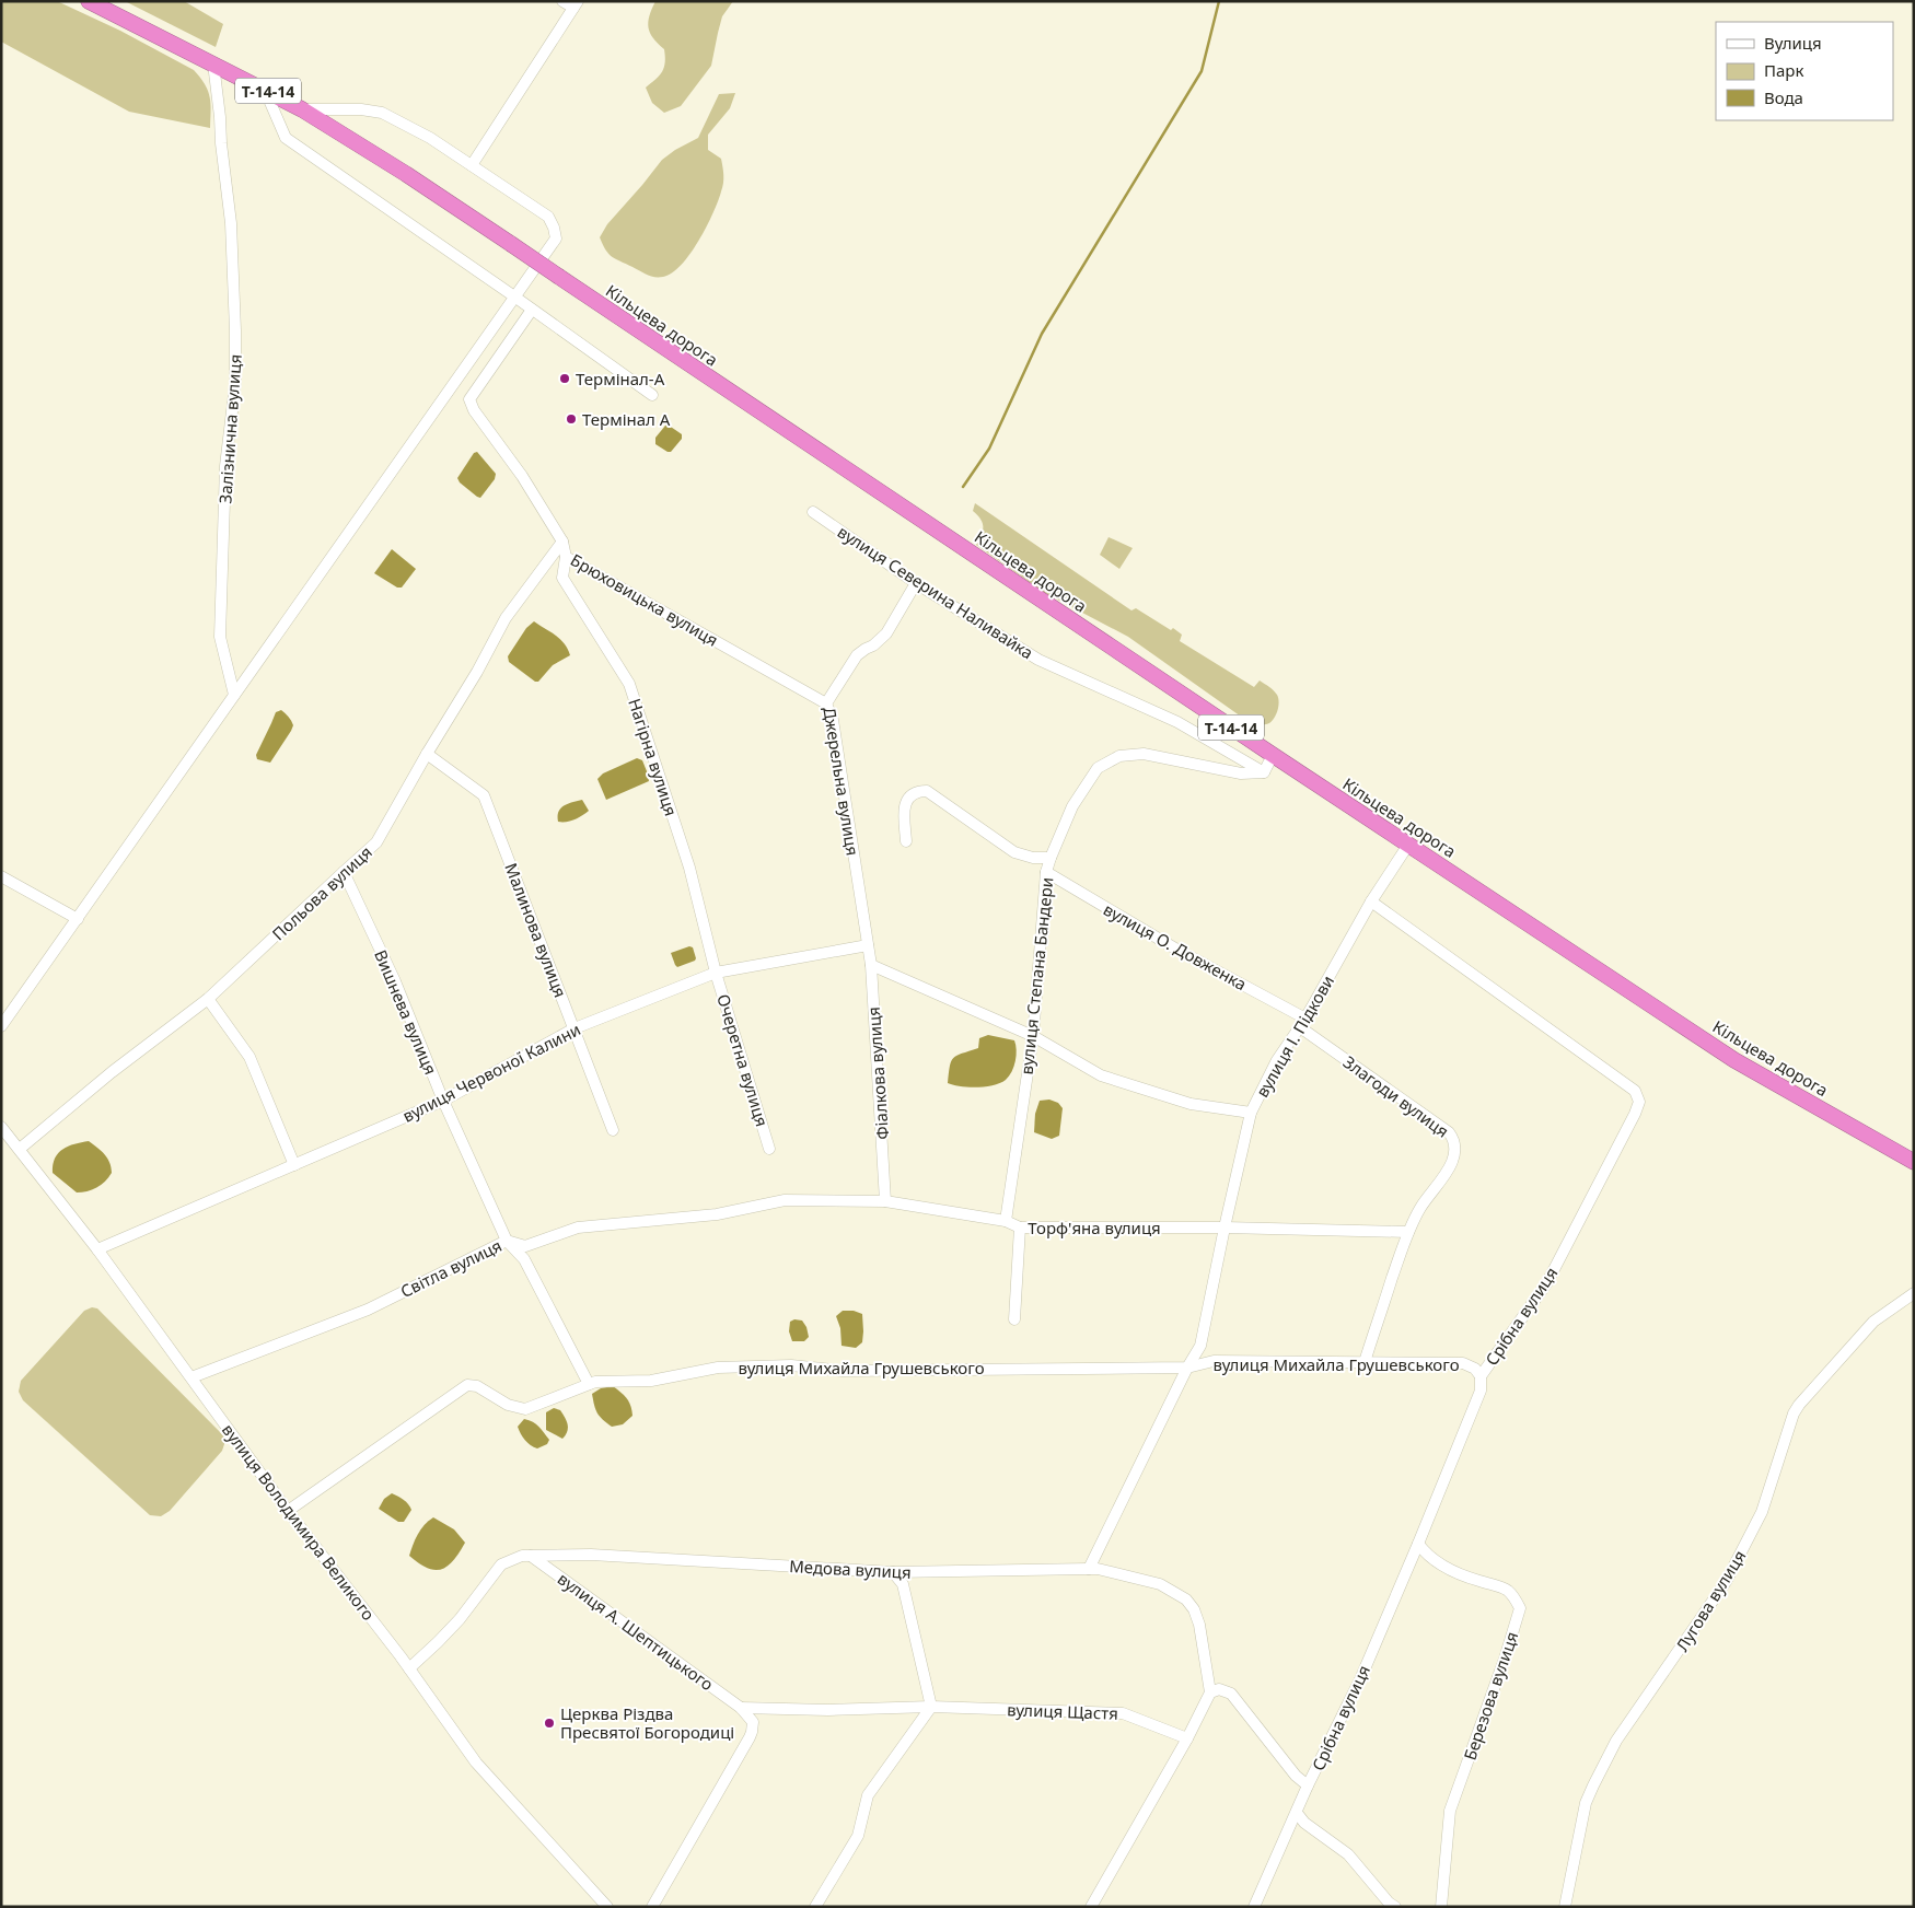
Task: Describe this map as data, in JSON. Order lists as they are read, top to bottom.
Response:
{
  "streets": {
    "highway": ["Т-14-14", "Кільцева дорога"],
    "street": [
      "Залізнична вулиця",
      "вулиця Северина Наливайка",
      "Брюховицька вулиця",
      "Нагірна вулиця",
      "Джерельна вулиця",
      "Польова вулиця",
      "Малинова вулиця",
      "вулиця О. Довженка",
      "вулиця Степана Бандери",
      "Вишнева вулиця",
      "вулиця І. Підкови",
      "Очеретна вулиця",
      "вулиця Червоної Калини",
      "Фіалкова вулиця",
      "Злагоди вулиця",
      "Торф'яна вулиця",
      "Світла вулиця",
      "Срібна вулиця",
      "вулиця Михайла Грушевського",
      "вулиця Володимира Великого",
      "Медова вулиця",
      "Лугова вулиця",
      "вулиця А. Шептицького",
      "Березова вулиця",
      "вулиця Щастя"
    ]
  },
  "crossings": [
    ["Т-14-14", "Кільцева дорога"],
    ["Кільцева дорога", "Залізнична вулиця"],
    ["Кільцева дорога", "вулиця І. Підкови"],
    ["вулиця Северина Наливайка", "Джерельна вулиця"],
    ["вулиця Северина Наливайка", "вулиця Степана Бандери"],
    ["Брюховицька вулиця", "Нагірна вулиця"],
    ["Брюховицька вулиця", "Джерельна вулиця"],
    ["Брюховицька вулиця", "Польова вулиця"],
    ["Нагірна вулиця", "Очеретна вулиця"],
    ["Нагірна вулиця", "вулиця Червоної Калини"],
    ["Джерельна вулиця", "вулиця Червоної Калини"],
    ["Джерельна вулиця", "Фіалкова вулиця"],
    ["Польова вулиця", "Малинова вулиця"],
    ["Польова вулиця", "Вишнева вулиця"],
    ["Польова вулиця", "вулиця Володимира Великого"],
    ["Малинова вулиця", "вулиця Червоної Калини"],
    ["вулиця О. Довженка", "вулиця Степана Бандери"],
    ["вулиця О. Довженка", "вулиця І. Підкови"],
    ["вулиця О. Довженка", "Злагоди вулиця"],
    ["вулиця Степана Бандери", "Торф'яна вулиця"],
    ["Вишнева вулиця", "вулиця Червоної Калини"],
    ["Вишнева вулиця", "Світла вулиця"],
    ["Вишнева вулиця", "вулиця Михайла Грушевського"],
    ["вулиця І. Підкови", "Злагоди вулиця"],
    ["вулиця І. Підкови", "Торф'яна вулиця"],
    ["вулиця І. Підкови", "Срібна вулиця"],
    ["вулиця І. Підкови", "вулиця Михайла Грушевського"],
    ["вулиця І. Підкови", "Медова вулиця"],
    ["Очеретна вулиця", "вулиця Червоної Калини"],
    ["вулиця Червоної Калини", "Фіалкова вулиця"],
    ["вулиця Червоної Калини", "вулиця Володимира Великого"],
    ["Фіалкова вулиця", "Торф'яна вулиця"],
    ["Злагоди вулиця", "Торф'яна вулиця"],
    ["Злагоди вулиця", "вулиця Михайла Грушевського"],
    ["Торф'яна вулиця", "Світла вулиця"],
    ["Світла вулиця", "вулиця Володимира Великого"],
    ["Срібна вулиця", "вулиця Михайла Грушевського"],
    ["Срібна вулиця", "Березова вулиця"],
    ["вулиця Михайла Грушевського", "вулиця Володимира Великого"],
    ["вулиця Володимира Великого", "Медова вулиця"],
    ["Медова вулиця", "вулиця А. Шептицького"],
    ["вулиця А. Шептицького", "вулиця Щастя"]
  ],
  "places": ["Термінал-А", "Термінал А", "Церква Різдва Пресвятої Богородиці"],
  "legend": ["Вулиця", "Парк", "Вода"]
}
